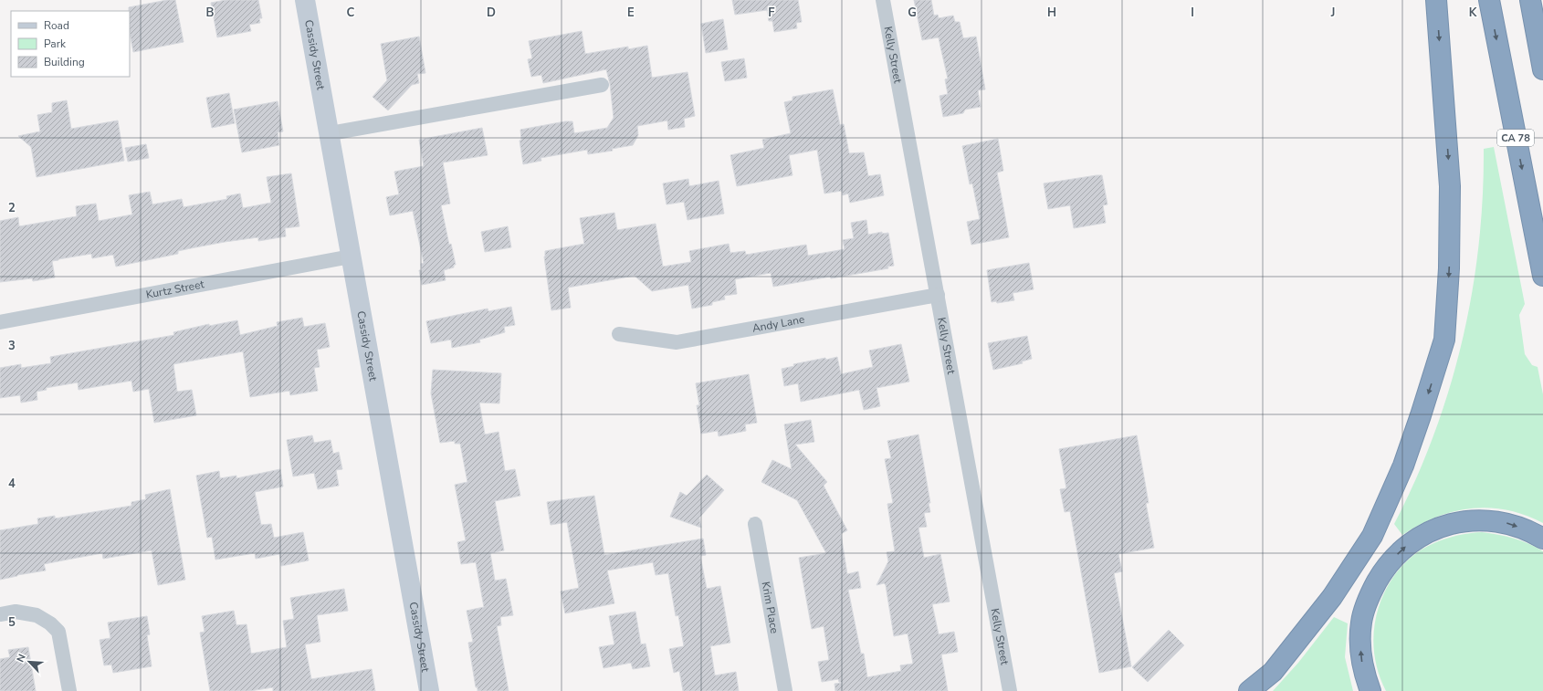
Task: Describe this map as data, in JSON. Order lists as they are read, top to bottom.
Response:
{
  "streets": {
    "highway": ["CA 78"],
    "main road": ["Cassidy Street"],
    "street": [
      "Kelly Street",
      "Kurtz Street",
      "Andy Lane",
      "Krim Place"
    ]
  },
  "crossings": [
    ["Cassidy Street", "Kurtz Street"],
    ["Kelly Street", "Andy Lane"]
  ],
  "legend": ["Road", "Park", "Building"],
  "north": "top left",
  "grid": {
    "columns": [
      "B",
      "C",
      "D",
      "E",
      "F",
      "G",
      "H",
      "I",
      "J",
      "K"
    ],
    "rows": [
      "2",
      "3",
      "4",
      "5"
    ]
  }
}
